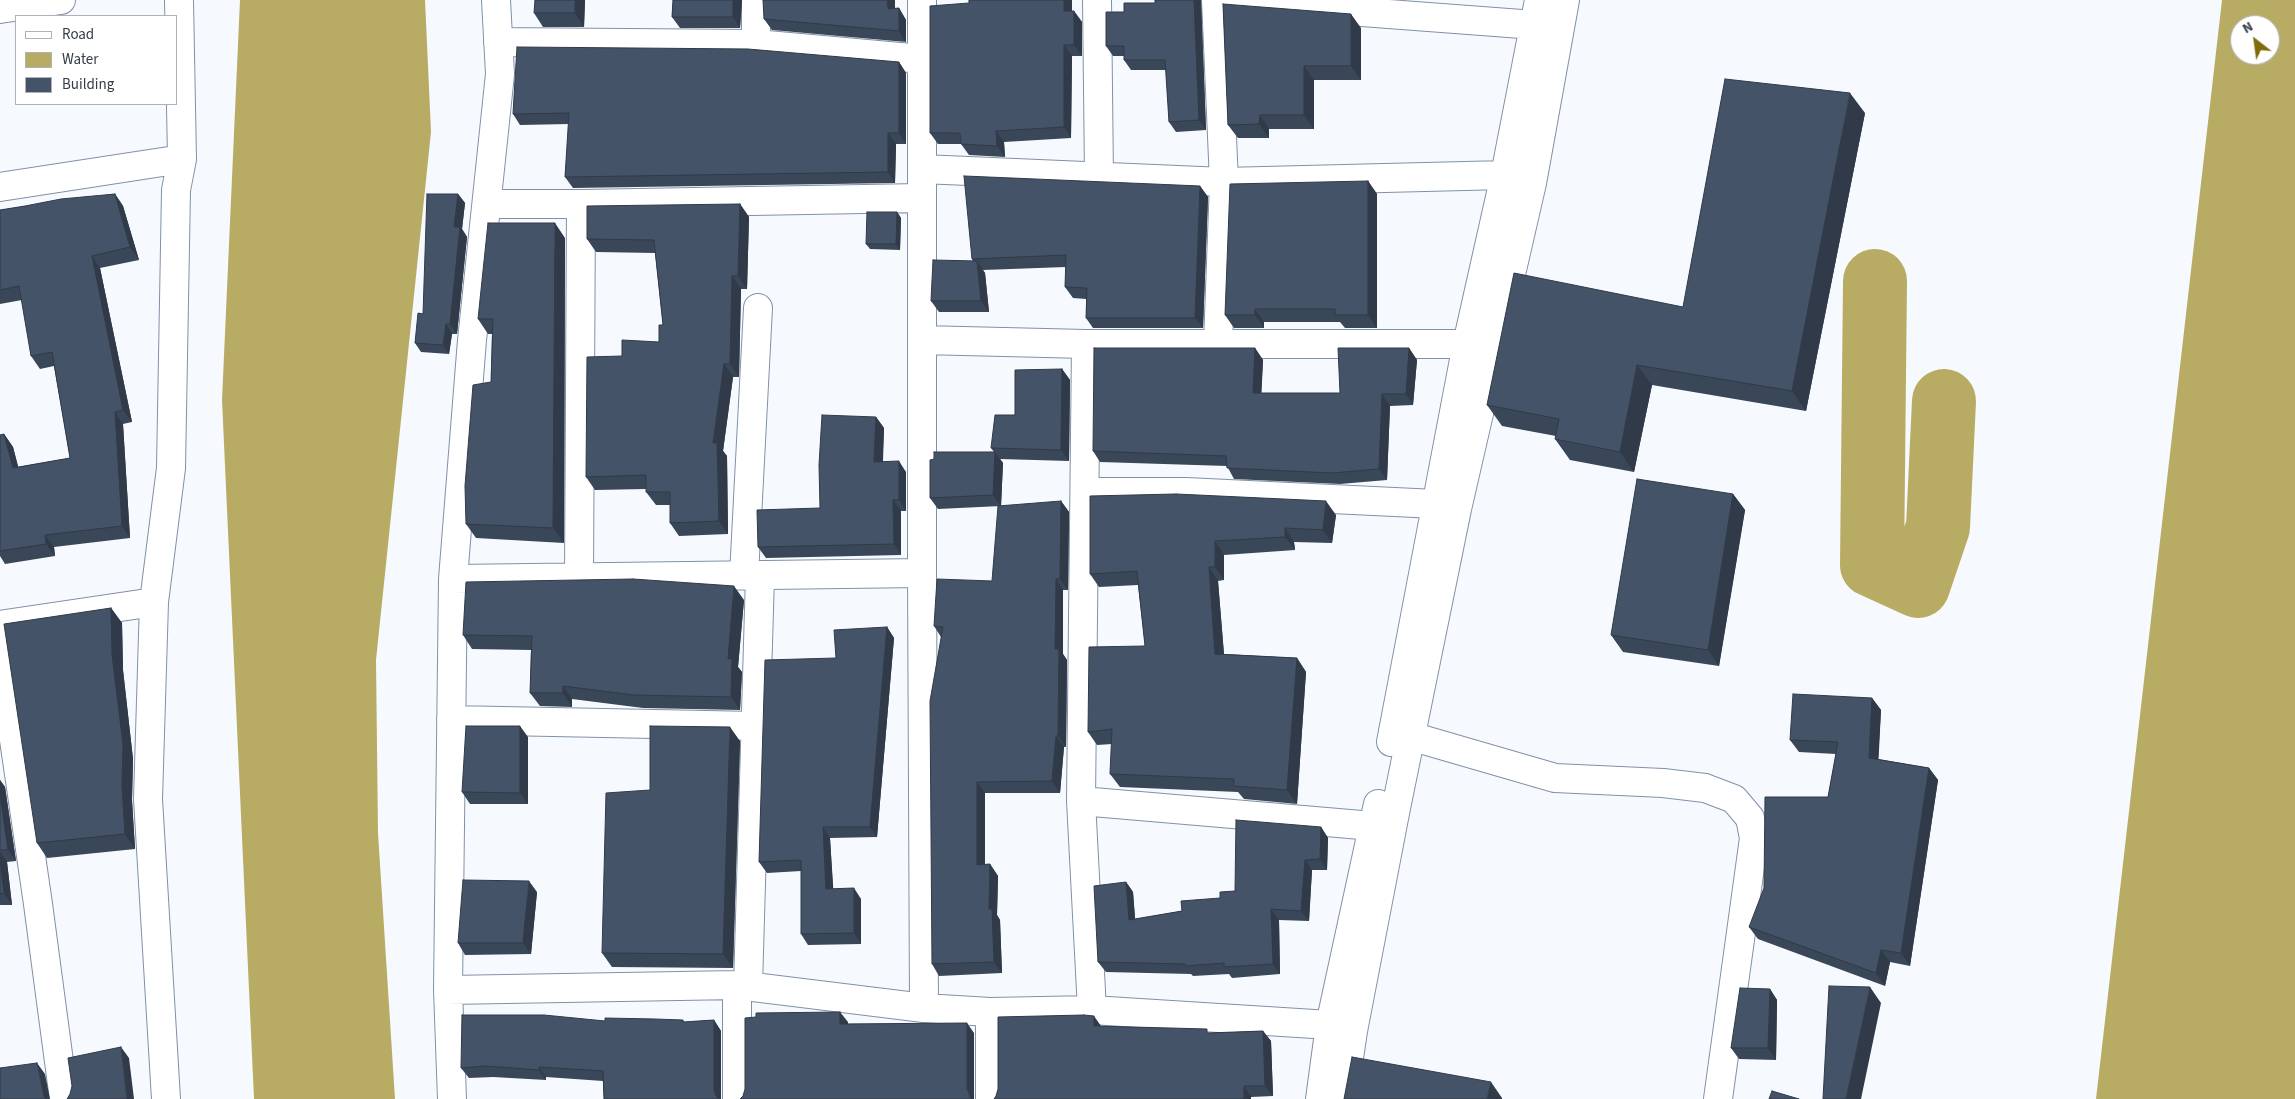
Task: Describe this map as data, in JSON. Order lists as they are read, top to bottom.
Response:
{
  "legend": ["Road", "Water", "Building"],
  "north": "top left"
}
